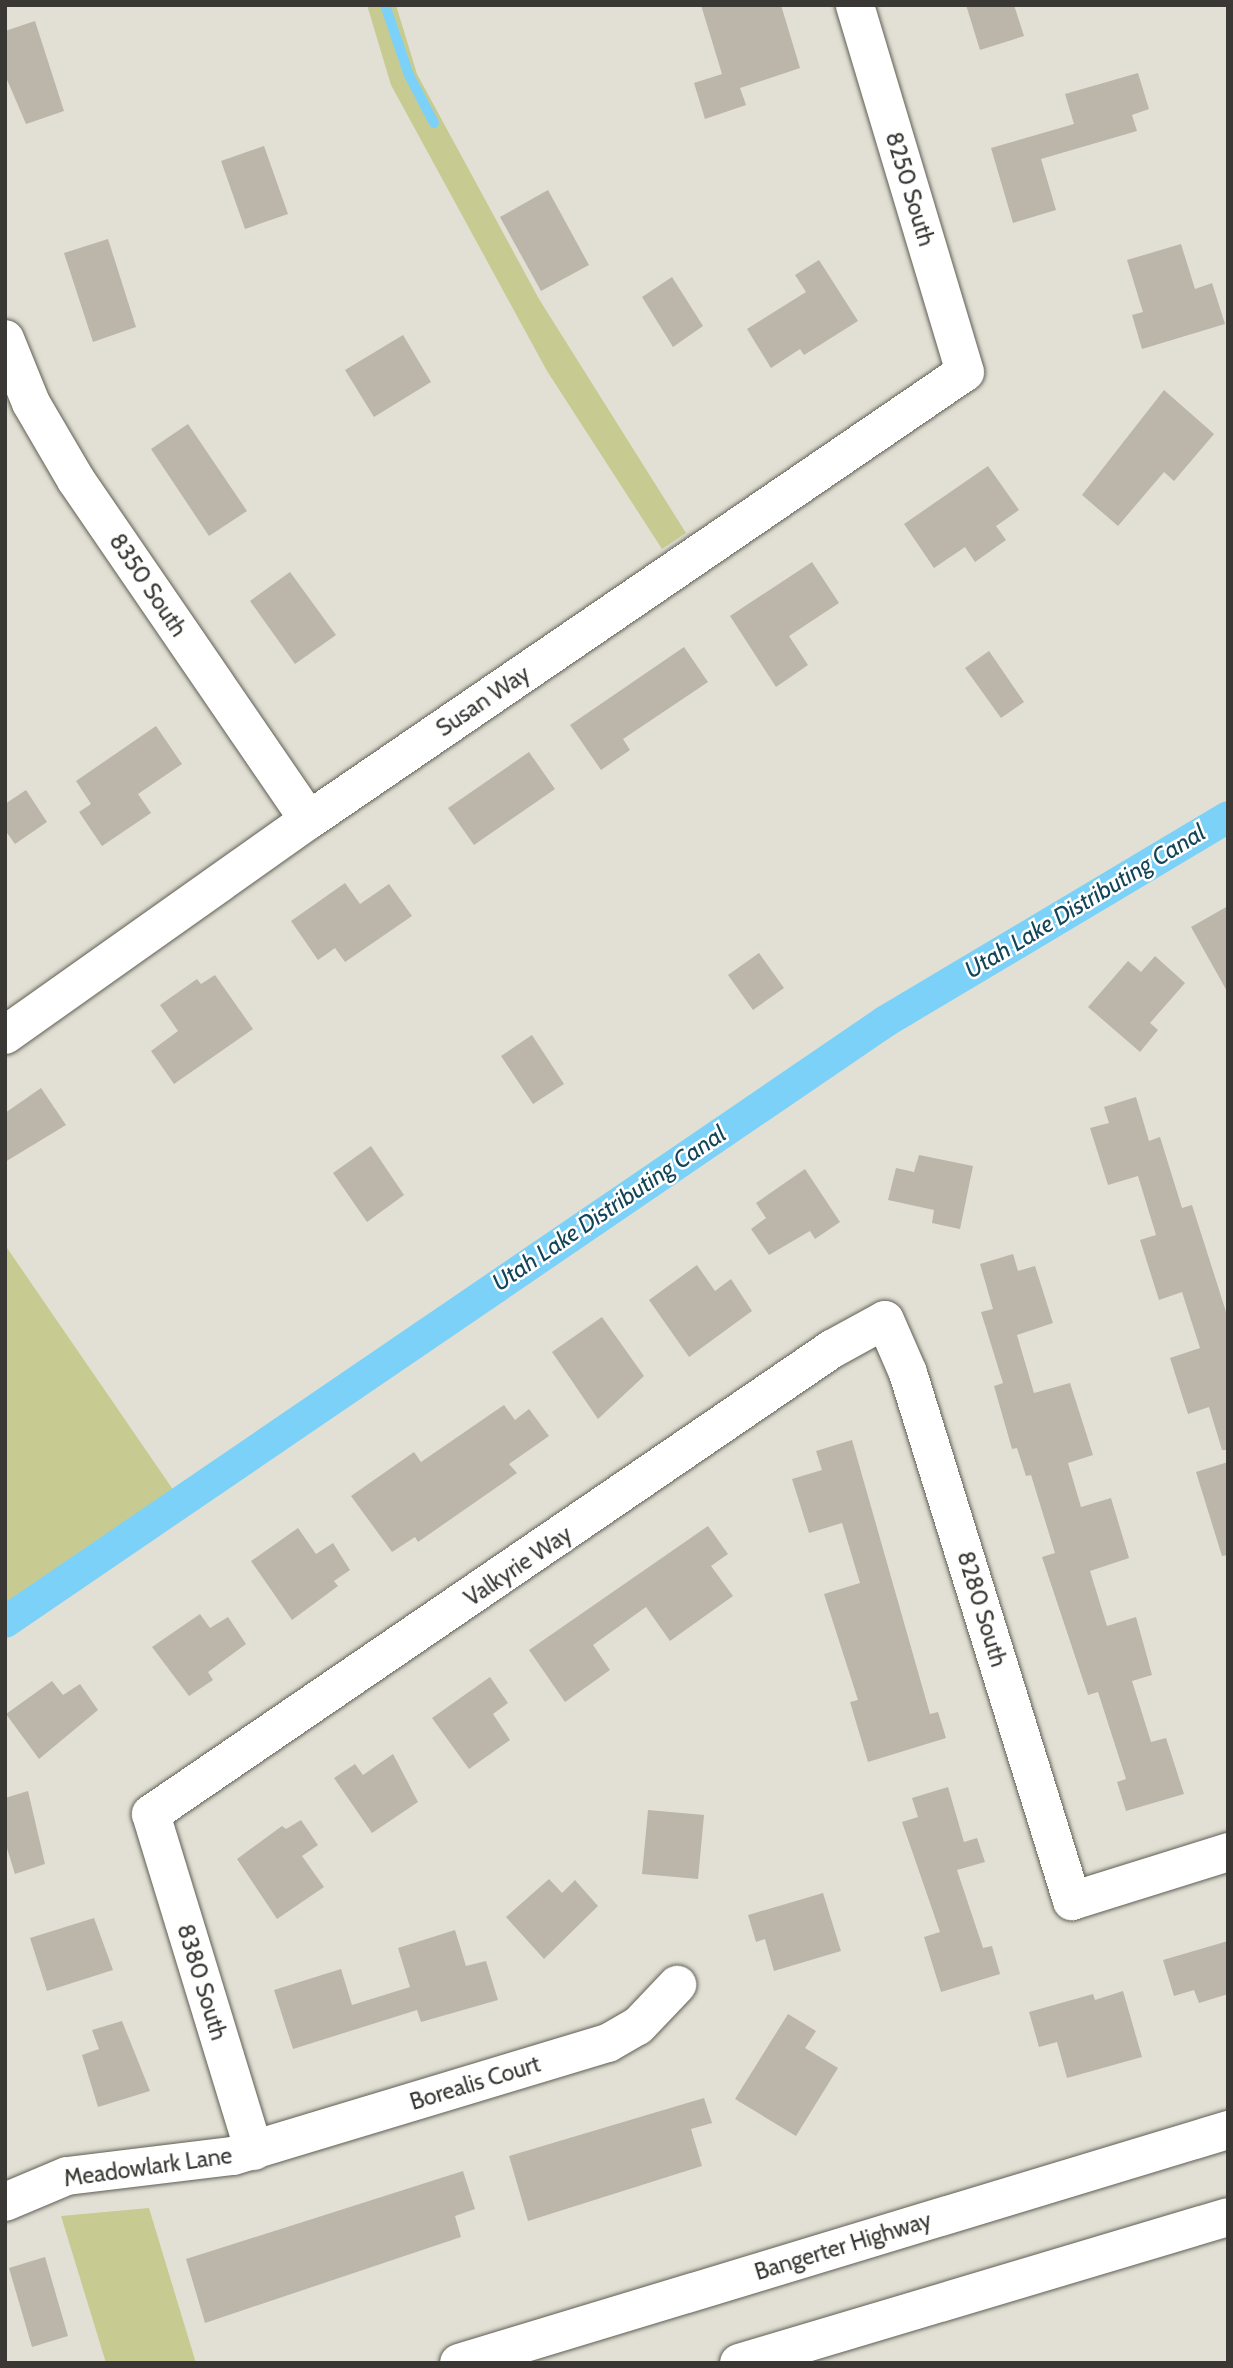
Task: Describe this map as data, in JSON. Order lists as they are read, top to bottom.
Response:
{
  "streets": {
    "main road": [
      "8250 South",
      "8350 South",
      "Susan Way",
      "Valkyrie Way",
      "8280 South",
      "8380 South",
      "Borealis Court",
      "Meadowlark Lane",
      "Bangerter Highway"
    ]
  },
  "crossings": [
    ["8250 South", "Susan Way"],
    ["8350 South", "Susan Way"],
    ["Valkyrie Way", "8280 South"],
    ["Valkyrie Way", "8380 South"],
    ["8380 South", "Borealis Court"],
    ["8380 South", "Meadowlark Lane"],
    ["Borealis Court", "Meadowlark Lane"]
  ],
  "water": ["Utah Lake Distributing Canal"]
}
